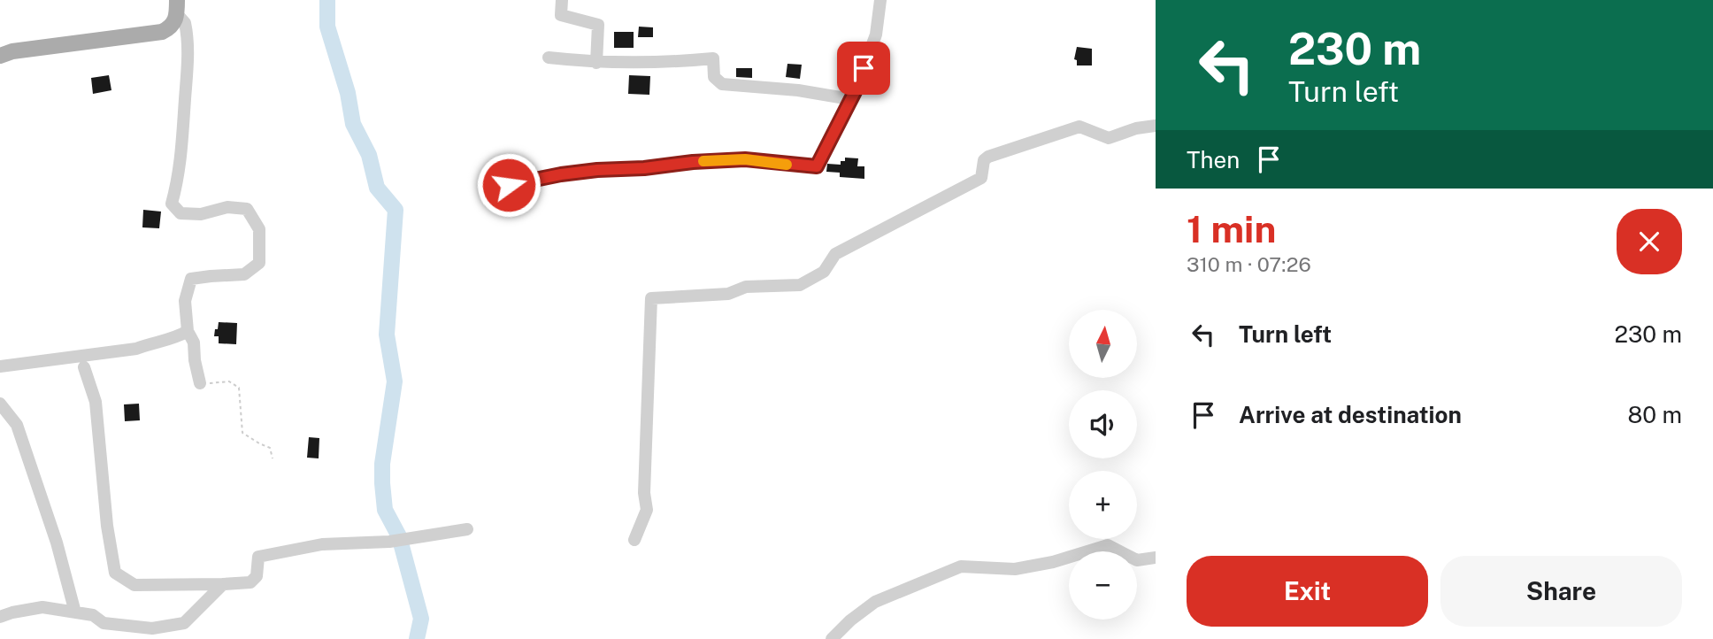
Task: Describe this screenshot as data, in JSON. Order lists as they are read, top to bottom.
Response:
{
  "north": "top",
  "page": {
    "turn": ["230 m", "Turn left"],
    "then": "Then",
    "heading": ["1 min", "310 m · 07:26"],
    "list": [
      {
        "name": "Turn left",
        "value": "230 m"
      },
      {
        "name": "Arrive at destination",
        "value": "80 m"
      }
    ],
    "map_buttons": ["+", "−"],
    "buttons": ["Exit", "Share"]
  }
}
